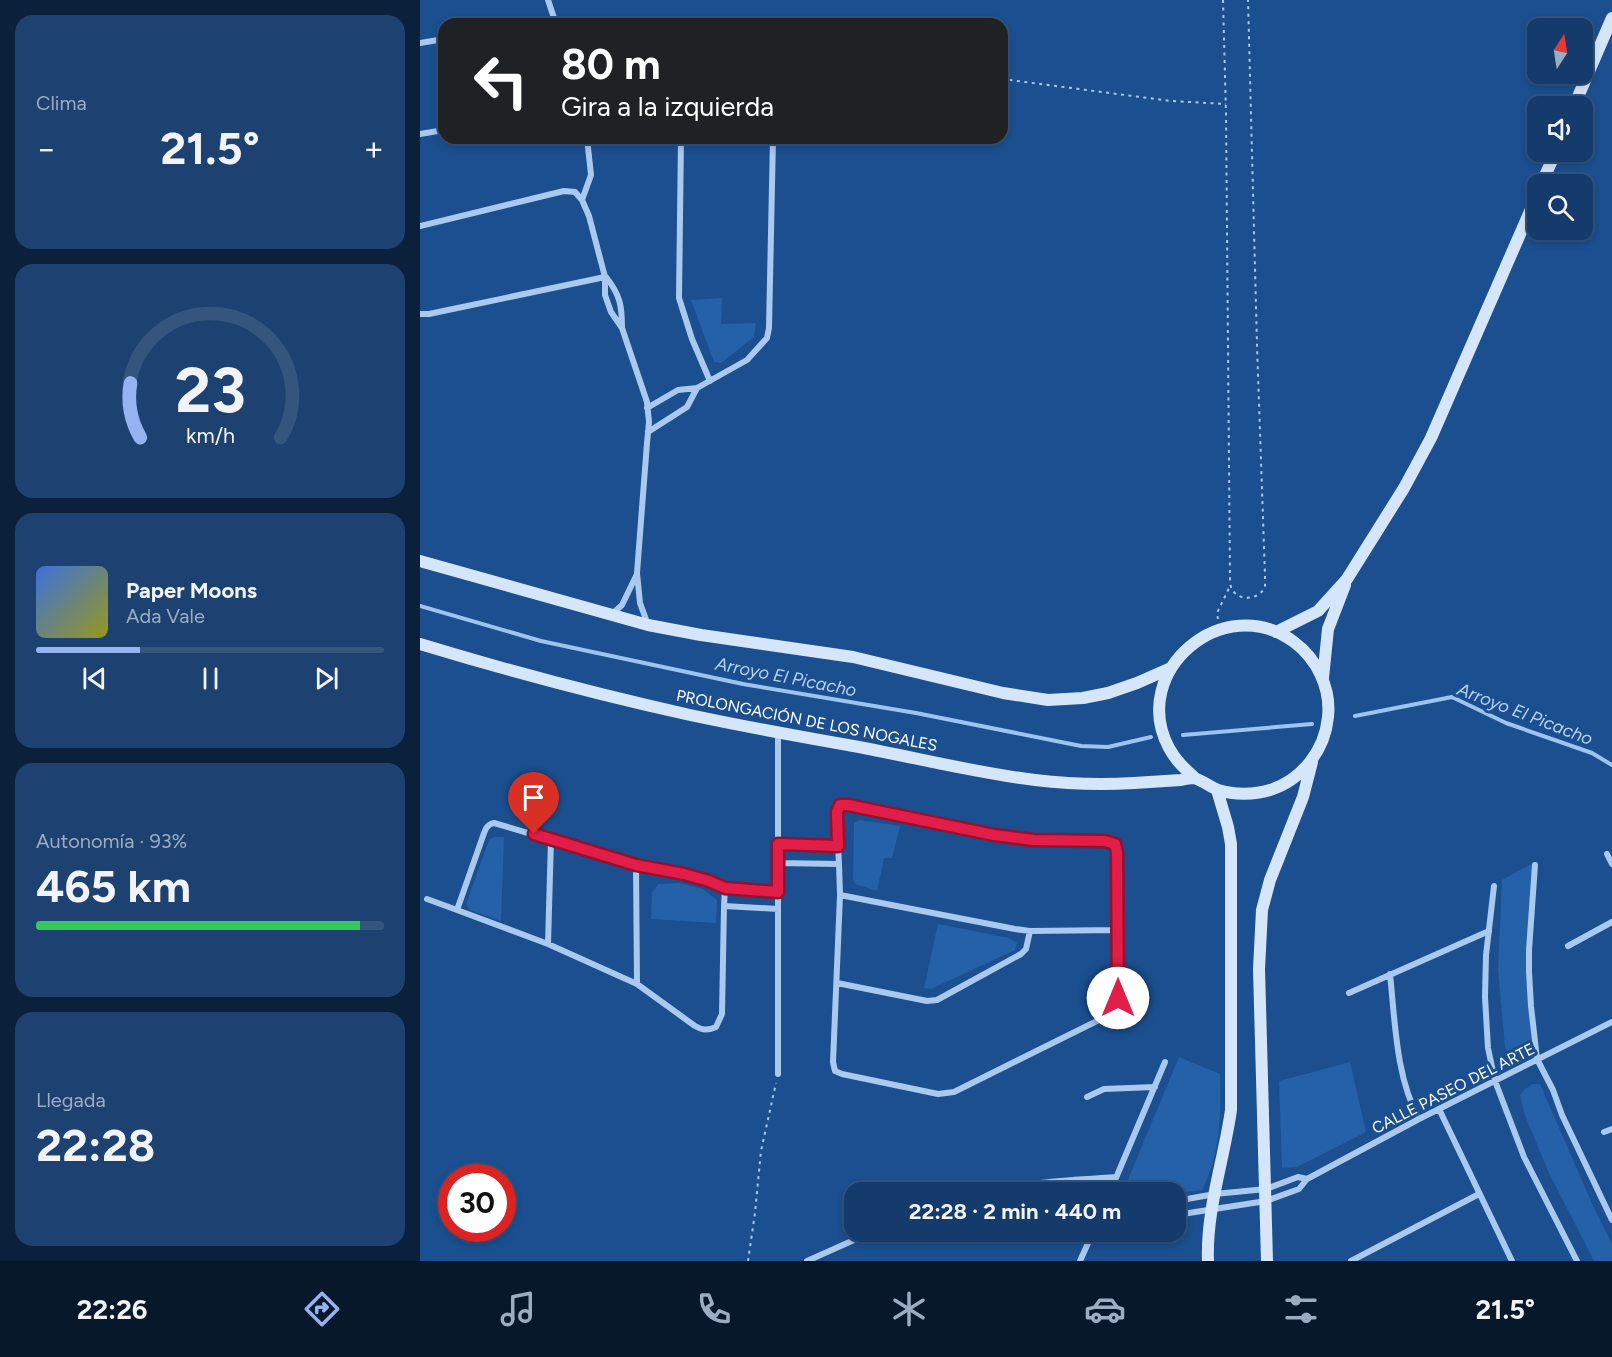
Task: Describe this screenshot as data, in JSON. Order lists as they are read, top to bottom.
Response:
{
  "streets": {
    "main road": ["PROLONGACIÓN DE LOS NOGALES"],
    "street": ["CALLE PASEO DEL ARTE"]
  },
  "water": ["Arroyo El Picacho"],
  "north": "top",
  "page": {
    "tile": [
      "Clima",
      ["Autonomía · 93%", "465 km"],
      ["Llegada", "22:28"]
    ],
    "turn": ["80 m", "Gira a la izquierda"],
    "heat": ["−", "21.5°", "+"],
    "song": ["Paper Moons", "Ada Vale"],
    "limit": "30",
    "trip": "22:28 · 2 min · 440 m",
    "tabs": ["22:26", "21.5°"],
    "gauge": ["23", "km/h"]
  }
}
